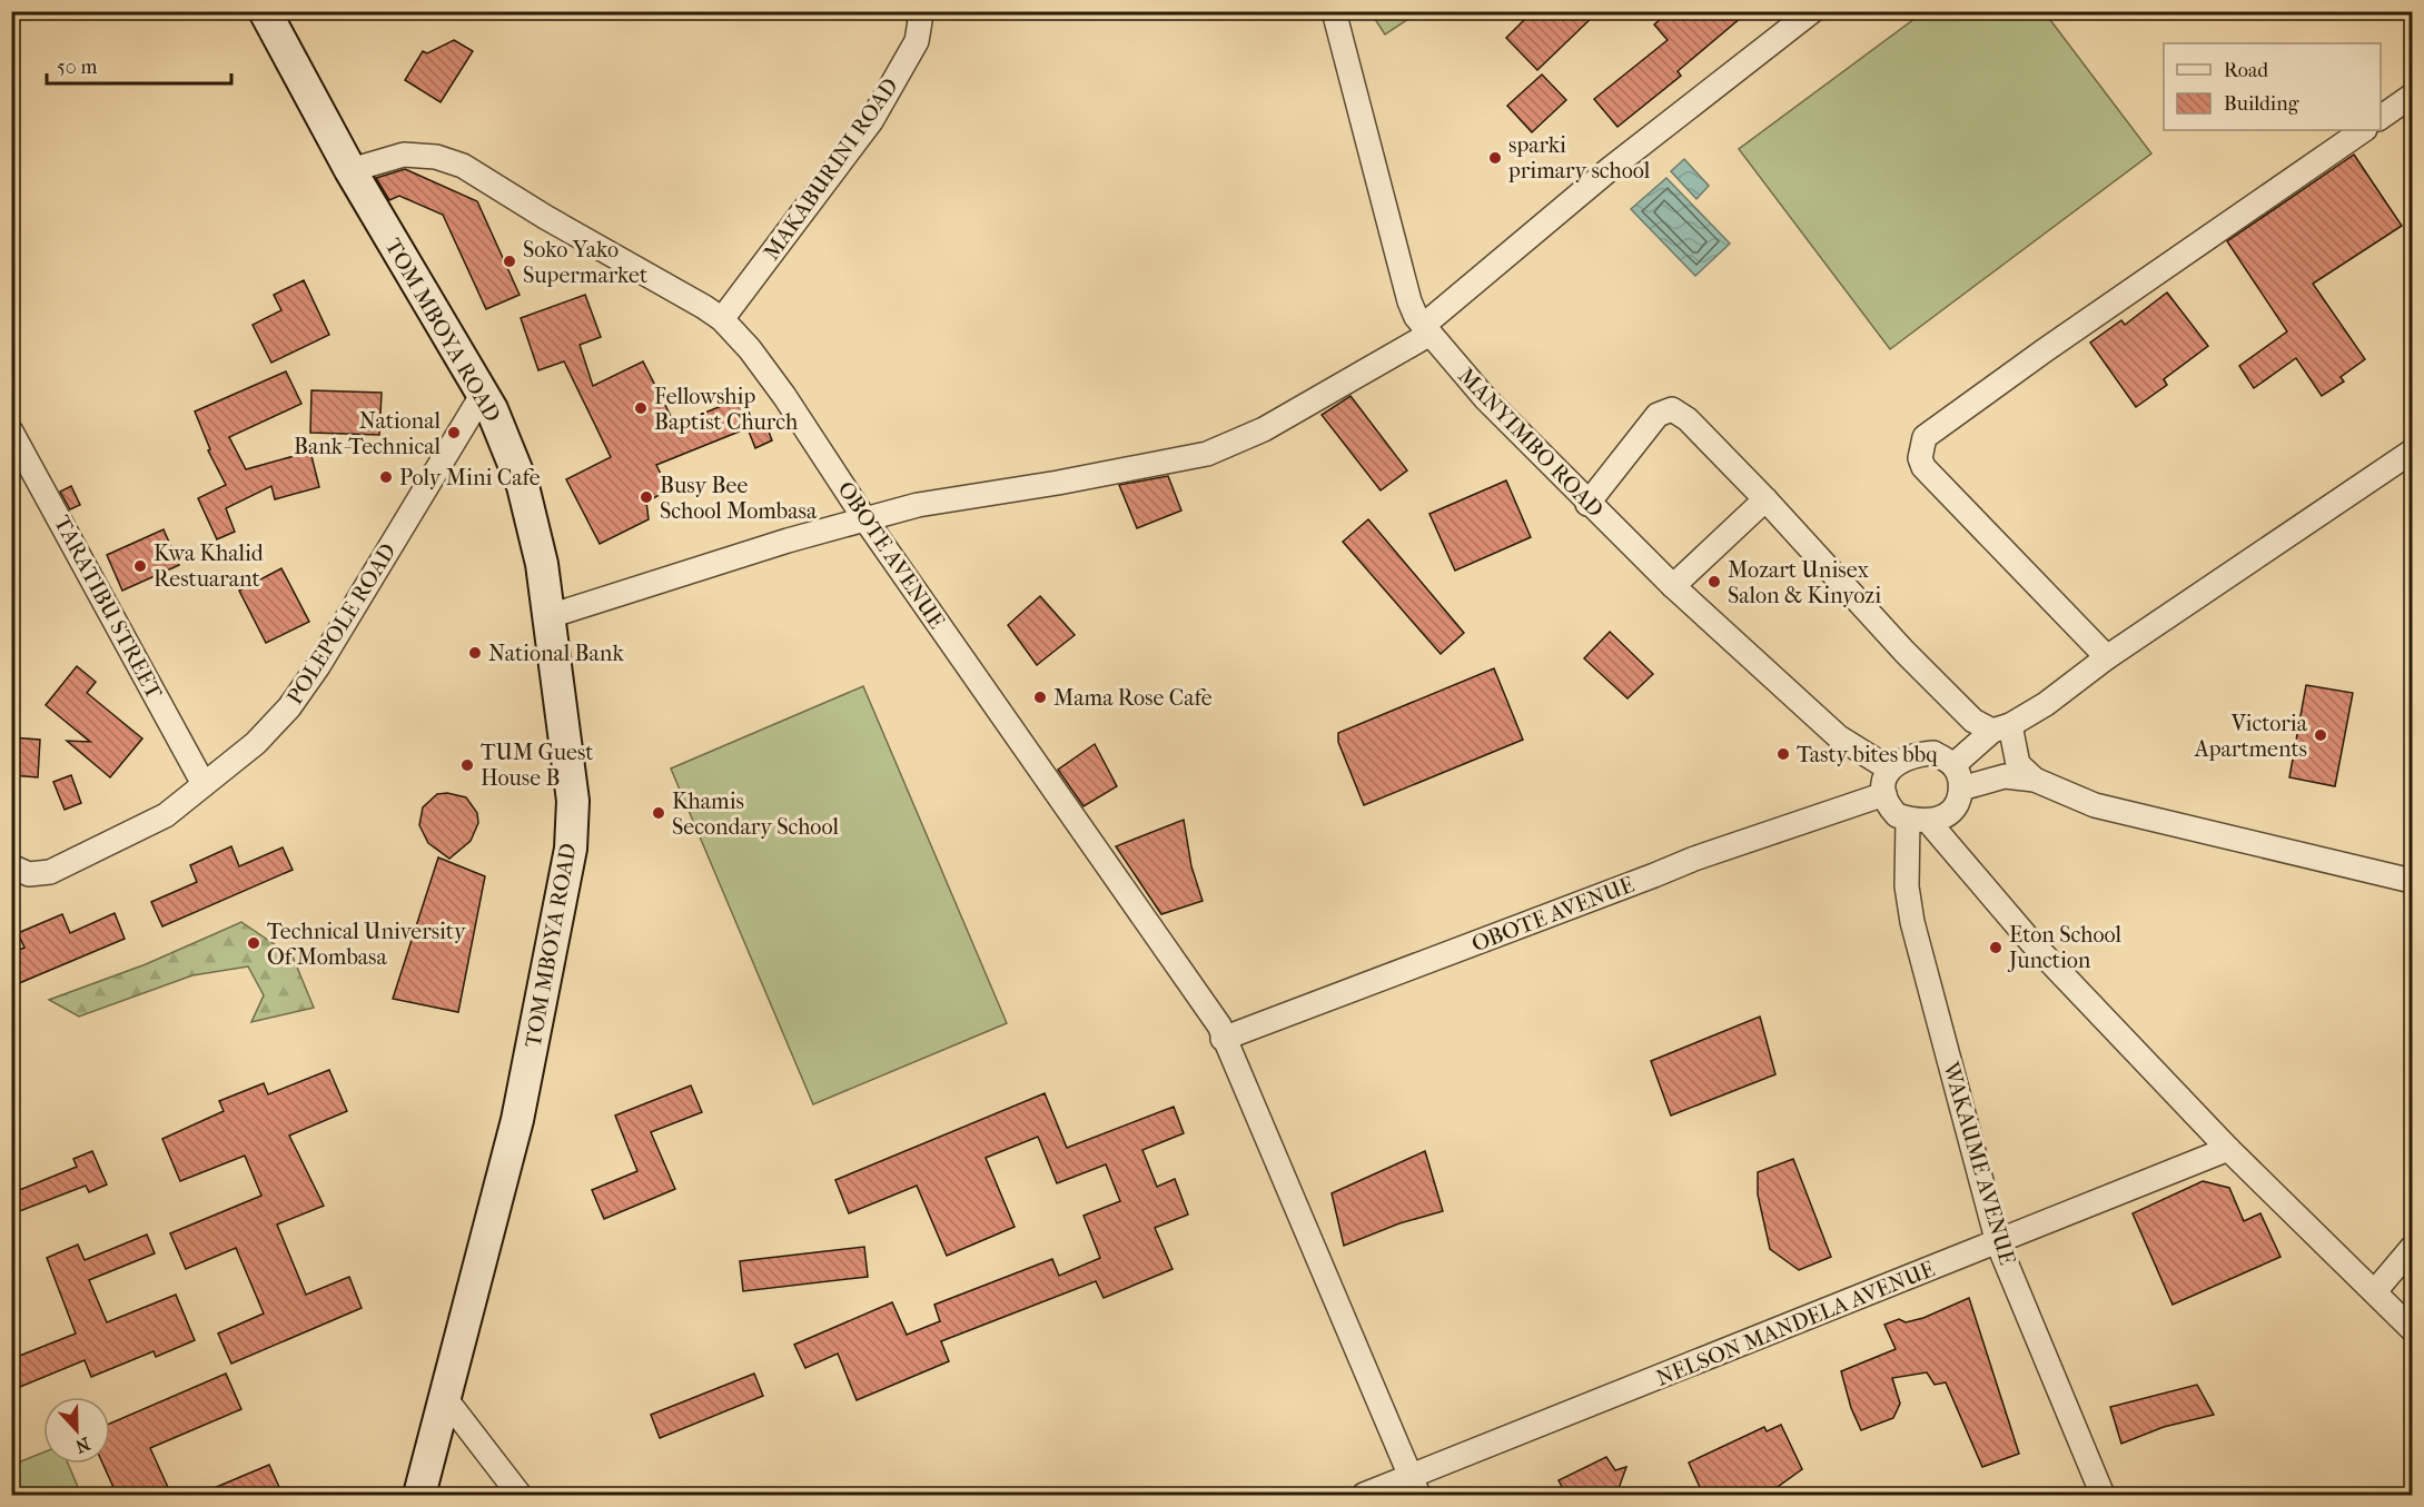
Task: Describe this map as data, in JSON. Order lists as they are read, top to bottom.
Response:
{
  "streets": {
    "main road": ["TOM MBOYA ROAD"],
    "street": [
      "MAKABURINI ROAD",
      "MANYIMBO ROAD",
      "OBOTE AVENUE",
      "TARATIBU STREET",
      "POLEPOLE ROAD",
      "WAKAUME AVENUE",
      "NELSON MANDELA AVENUE"
    ]
  },
  "crossings": [
    ["MAKABURINI ROAD", "OBOTE AVENUE"],
    ["TOM MBOYA ROAD", "OBOTE AVENUE"],
    ["TOM MBOYA ROAD", "POLEPOLE ROAD"],
    ["MANYIMBO ROAD", "OBOTE AVENUE"],
    ["MANYIMBO ROAD", "WAKAUME AVENUE"],
    ["OBOTE AVENUE", "WAKAUME AVENUE"],
    ["OBOTE AVENUE", "NELSON MANDELA AVENUE"],
    ["TARATIBU STREET", "POLEPOLE ROAD"],
    ["WAKAUME AVENUE", "NELSON MANDELA AVENUE"]
  ],
  "places": [
    "sparki primary school",
    "Soko Yako Supermarket",
    "Fellowship Baptist Church",
    "National Bank-Technical",
    "Poly Mini Cafe",
    "Busy Bee School Mombasa",
    "Kwa Khalid Restuarant",
    "Mozart Unisex Salon & Kinyozi",
    "National Bank",
    "Mama Rose Cafe",
    "Victoria Apartments",
    "Tasty bites bbq",
    "TUM Guest House B",
    "Khamis Secondary School",
    "Technical University Of Mombasa",
    "Eton School Junction"
  ],
  "legend": ["Road", "Building"],
  "scale_bar": "50 m",
  "north": "bottom"
}
